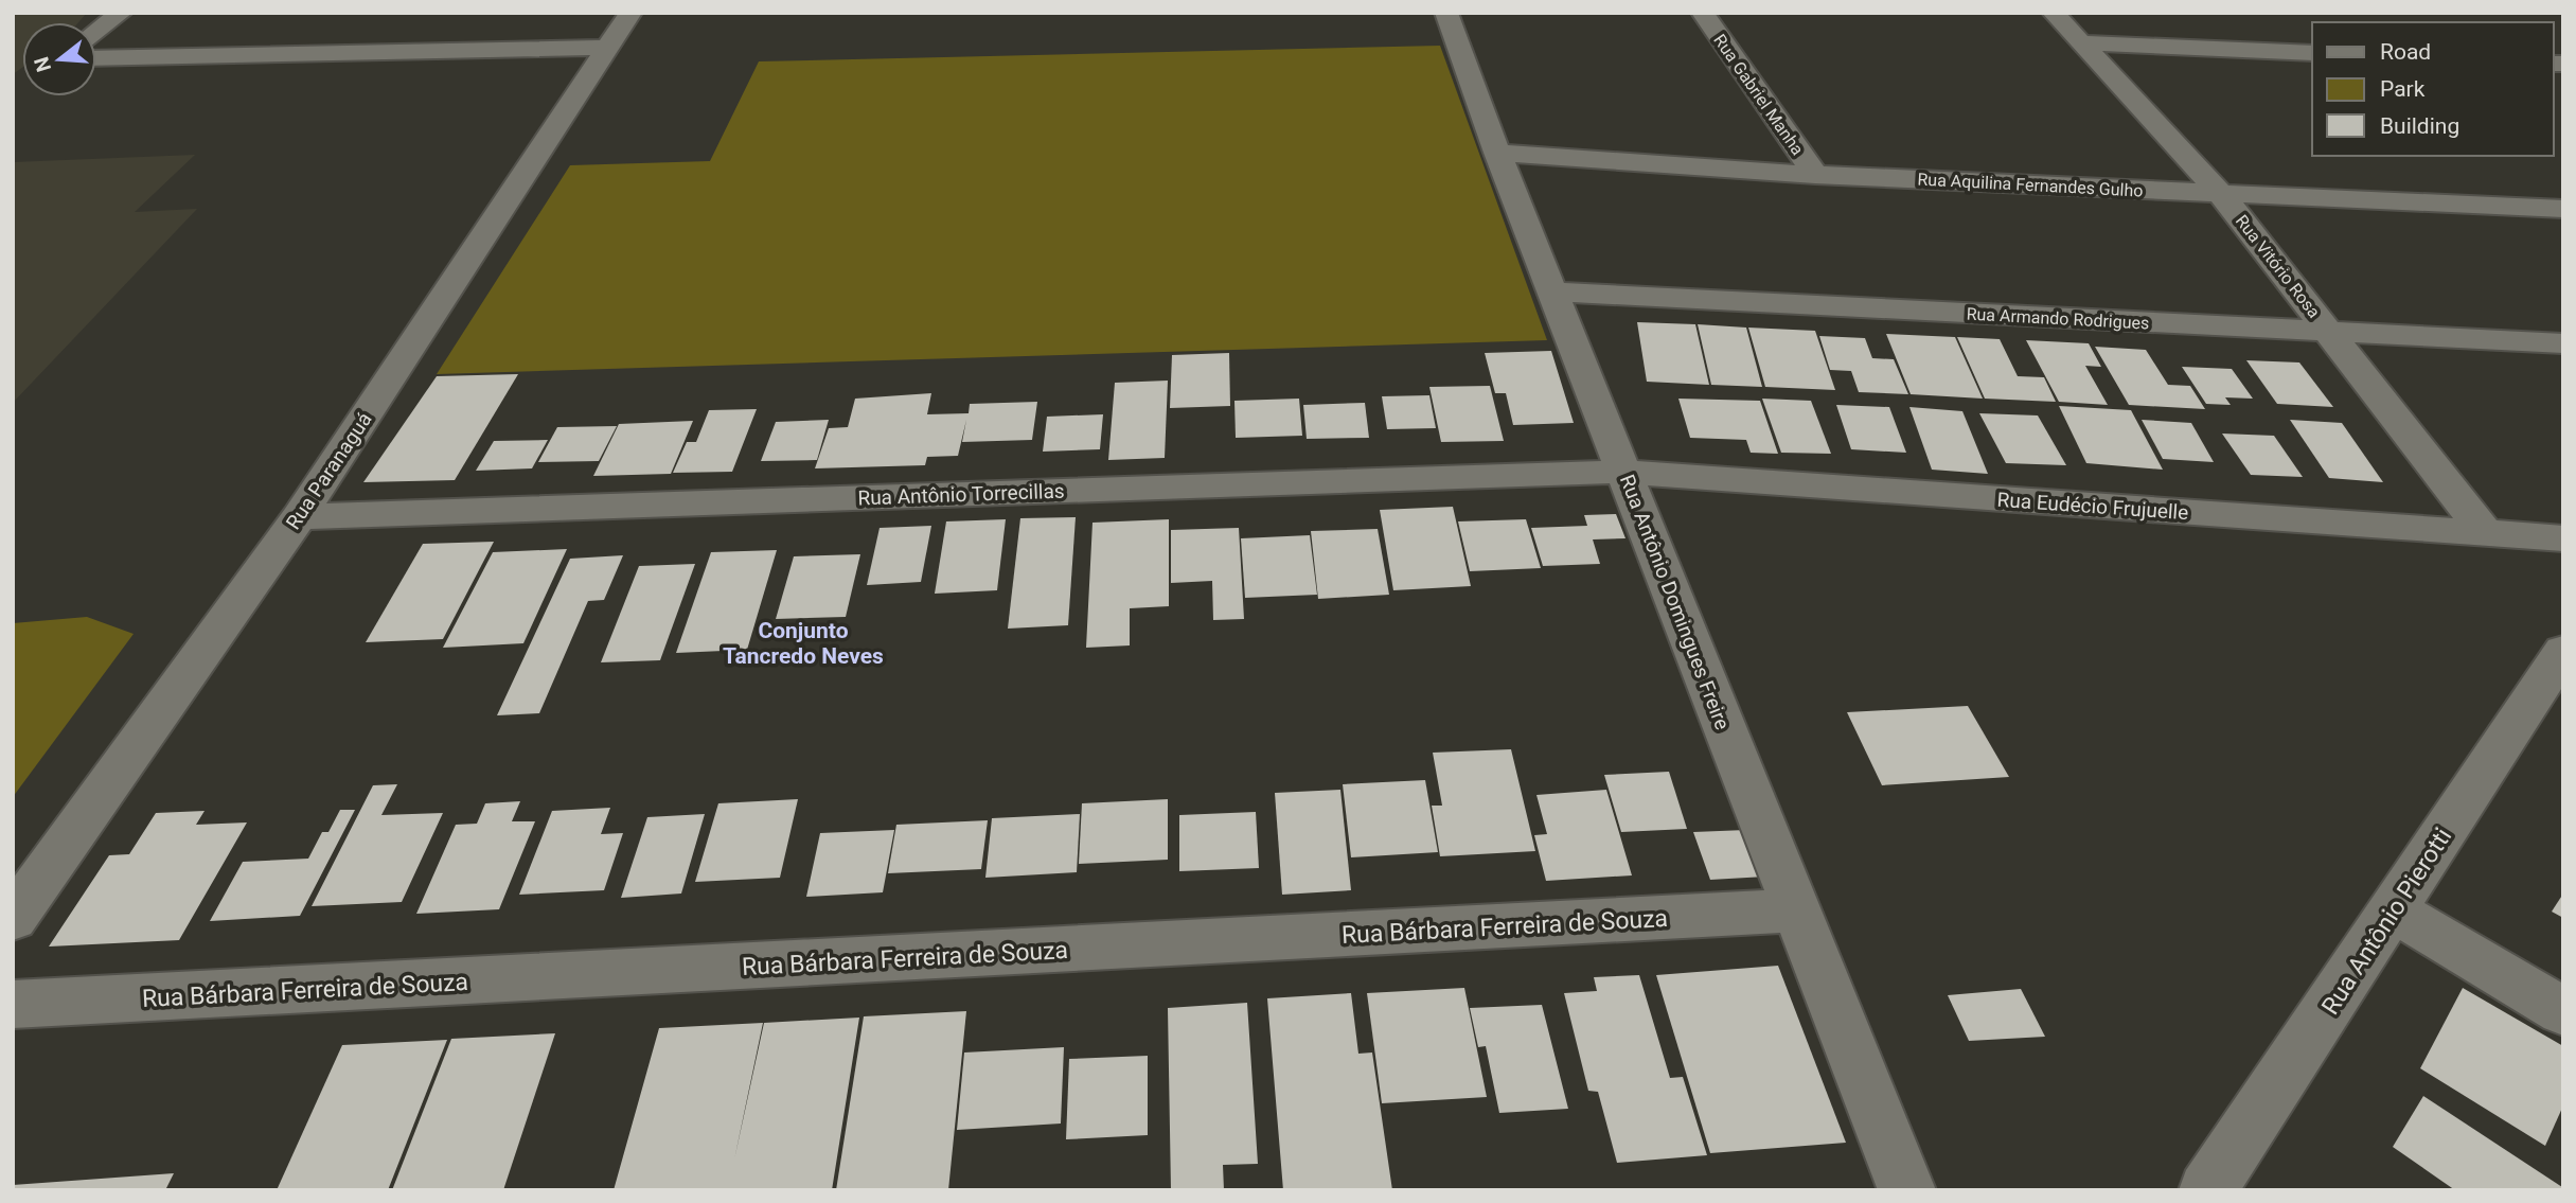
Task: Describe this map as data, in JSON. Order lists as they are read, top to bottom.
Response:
{
  "streets": {
    "street": [
      "Rua Gabriel Manha",
      "Rua Aquilina Fernandes Gulho",
      "Rua Vitório Rosa",
      "Rua Armando Rodrigues",
      "Rua Paranaguá",
      "Rua Antônio Torrecillas",
      "Rua Eudécio Frujuelle",
      "Rua Antônio Domingues Freire",
      "Rua Antônio Pierotti",
      "Rua Bárbara Ferreira de Souza"
    ]
  },
  "crossings": [
    ["Rua Gabriel Manha", "Rua Aquilina Fernandes Gulho"],
    ["Rua Aquilina Fernandes Gulho", "Rua Vitório Rosa"],
    ["Rua Aquilina Fernandes Gulho", "Rua Antônio Domingues Freire"],
    ["Rua Vitório Rosa", "Rua Armando Rodrigues"],
    ["Rua Vitório Rosa", "Rua Eudécio Frujuelle"],
    ["Rua Armando Rodrigues", "Rua Antônio Domingues Freire"],
    ["Rua Paranaguá", "Rua Antônio Torrecillas"],
    ["Rua Antônio Torrecillas", "Rua Eudécio Frujuelle"],
    ["Rua Antônio Torrecillas", "Rua Antônio Domingues Freire"],
    ["Rua Eudécio Frujuelle", "Rua Antônio Domingues Freire"],
    ["Rua Antônio Domingues Freire", "Rua Bárbara Ferreira de Souza"]
  ],
  "districts": ["Conjunto Tancredo Neves"],
  "legend": ["Road", "Park", "Building"],
  "north": "left"
}
